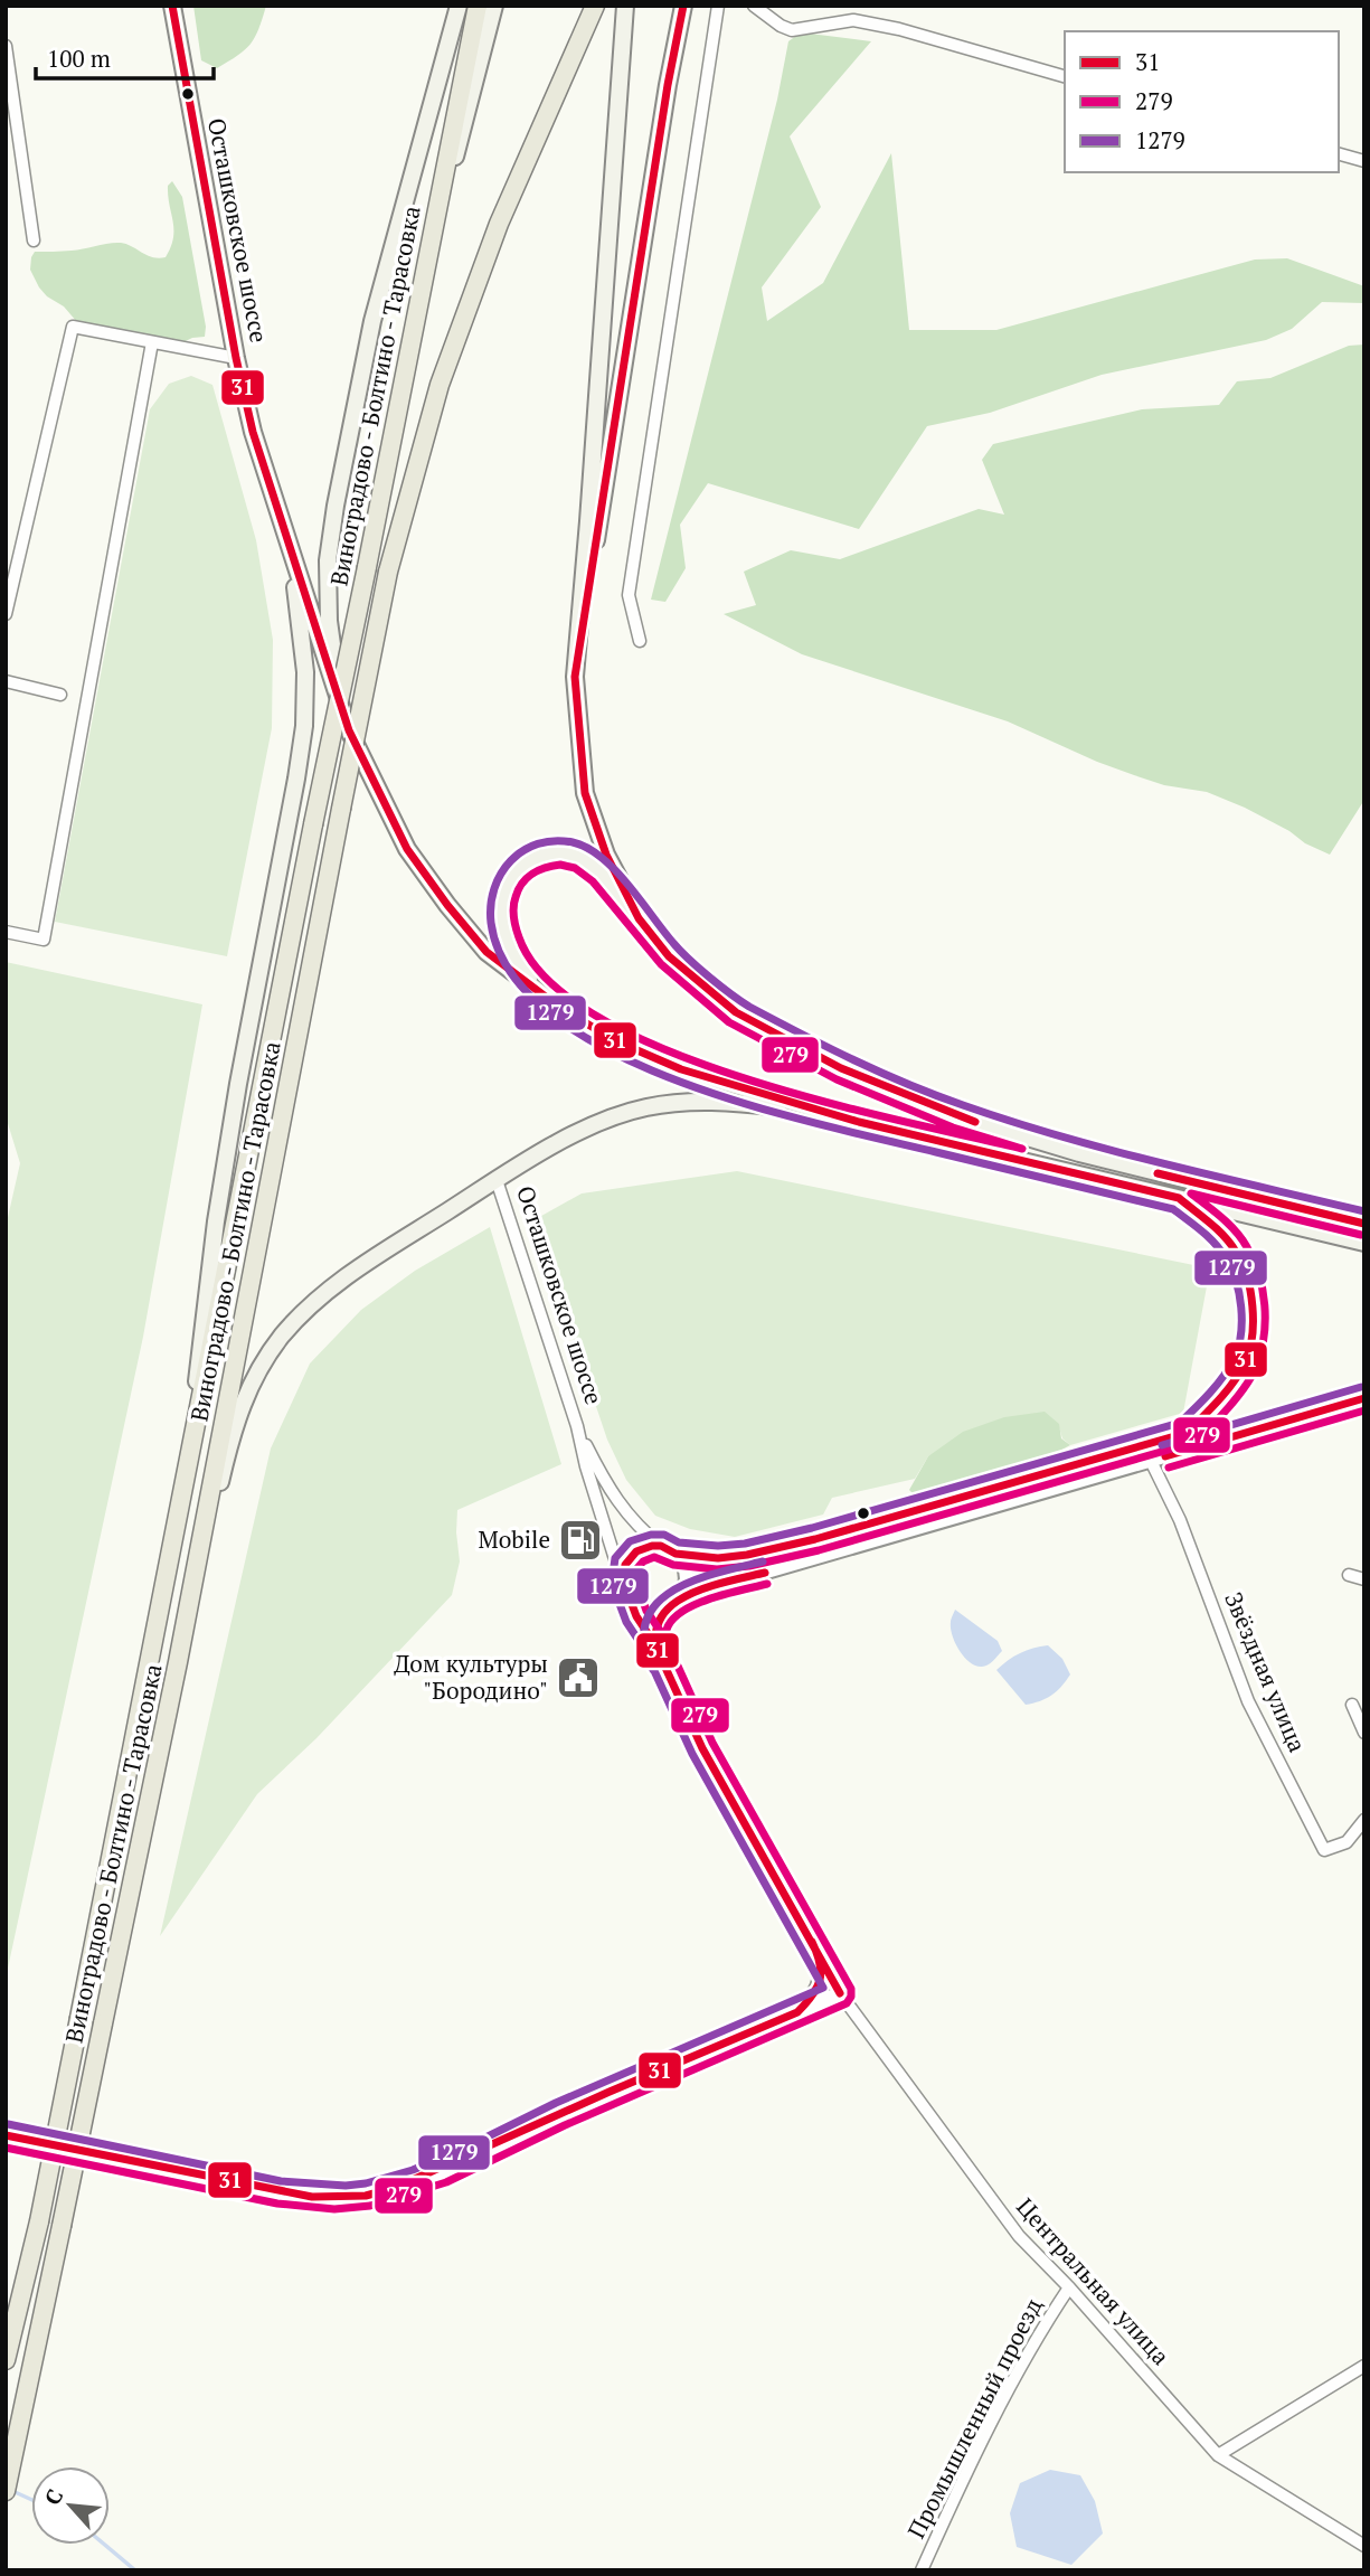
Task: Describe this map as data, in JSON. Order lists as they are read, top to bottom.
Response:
{
  "streets": {
    "main road": ["Осташковское шоссе", "Виноградово - Болтино - Тарасовка"],
    "street": ["Звёздная улица", "Центральная улица", "Промышленный проезд"]
  },
  "crossings": [
    ["Осташковское шоссе", "Центральная улица"],
    ["Центральная улица", "Промышленный проезд"]
  ],
  "places": {
    "fuel station": ["Mobile"],
    "public building": ["Дом культуры \"Бородино\""]
  },
  "lines": ["transit line 31", "transit line 1279", "transit line 279"],
  "legend": ["31", "279", "1279"],
  "scale_bar": "100 m",
  "north": "top left"
}
